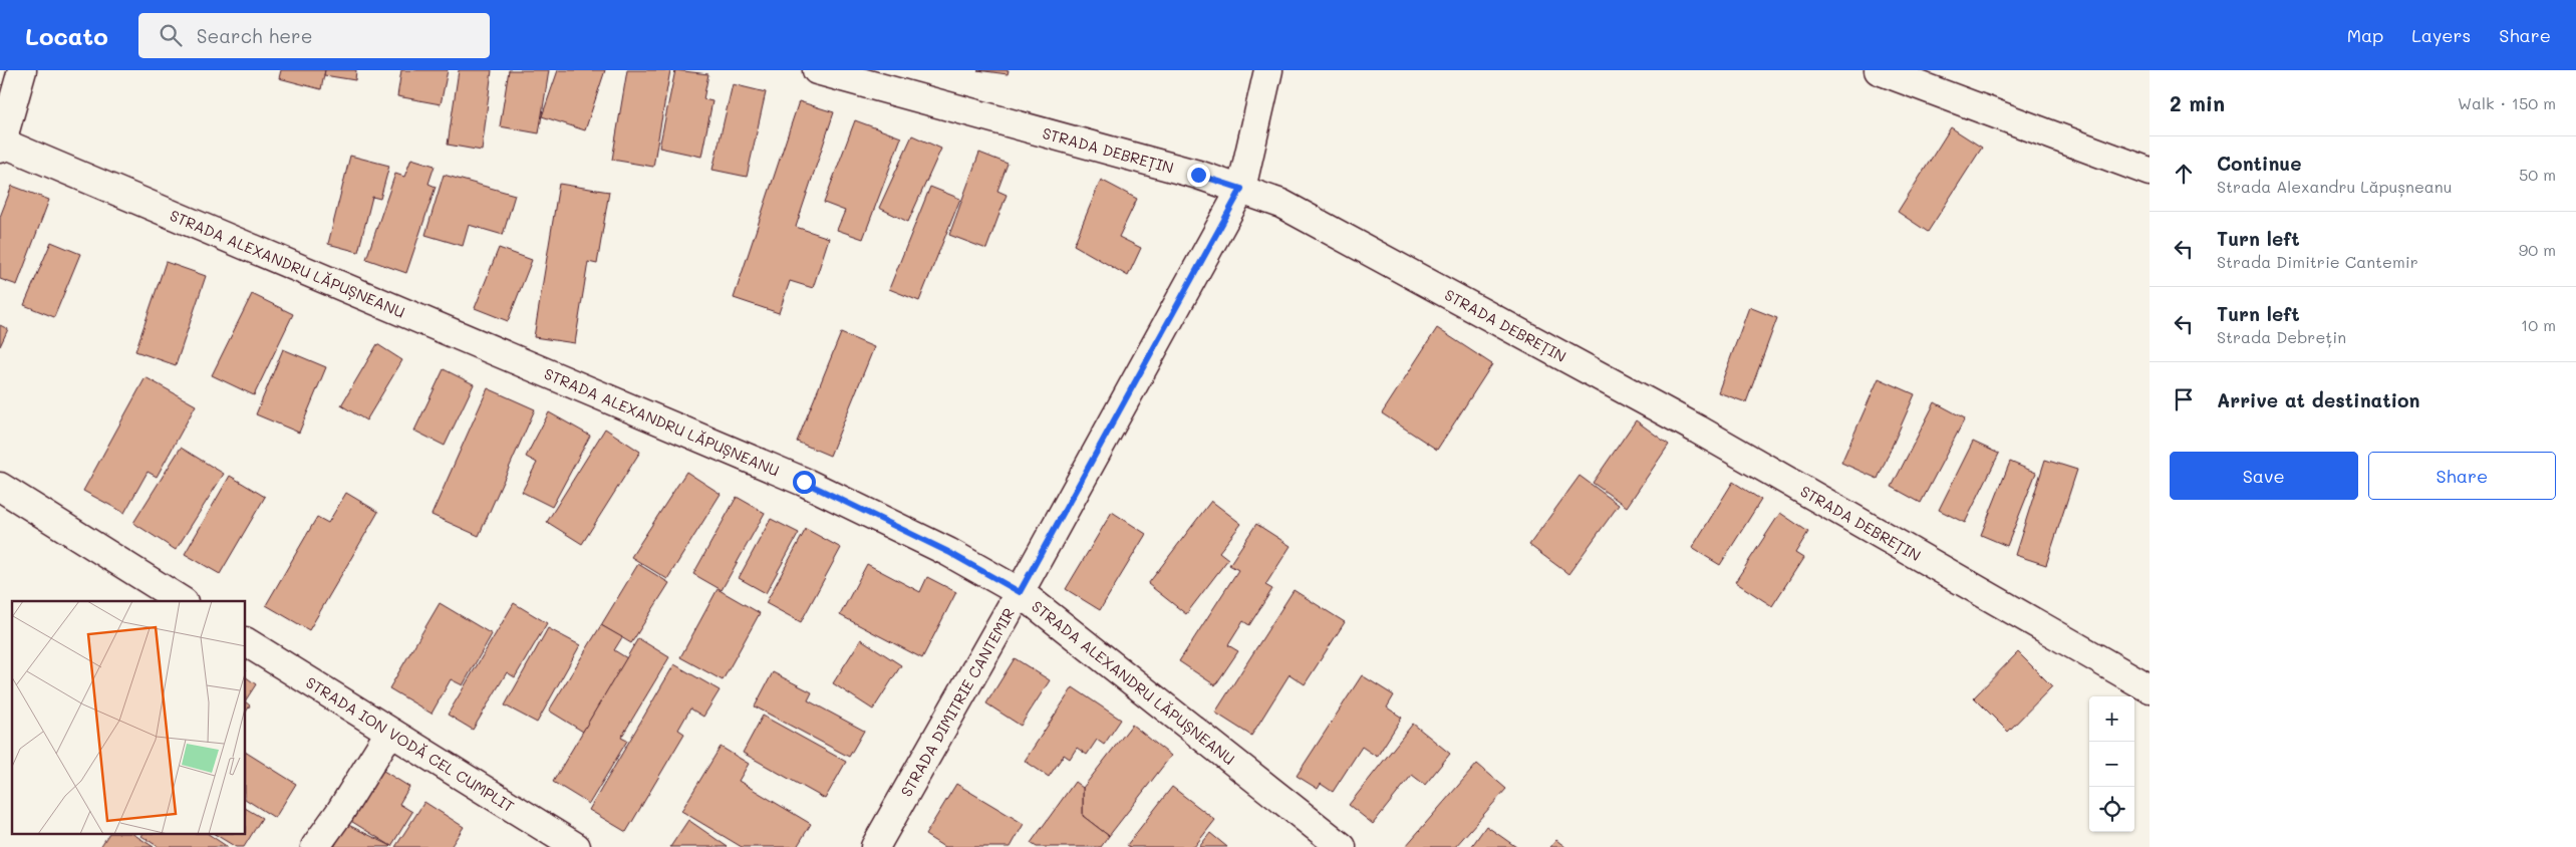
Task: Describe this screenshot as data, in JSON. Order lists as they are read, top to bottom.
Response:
{
  "streets": {
    "street": [
      "STRADA DEBREȚIN",
      "STRADA ALEXANDRU LĂPUȘNEANU",
      "STRADA DIMITRIE CANTEMIR",
      "STRADA ION VODĂ CEL CUMPLIT"
    ]
  },
  "crossings": [
    ["STRADA DEBREȚIN", "STRADA DIMITRIE CANTEMIR"],
    ["STRADA ALEXANDRU LĂPUȘNEANU", "STRADA DIMITRIE CANTEMIR"]
  ],
  "page": {
    "header": "Locato",
    "search": "Search here",
    "nav": ["Map", "Layers", "Share"],
    "heading": ["2 min", "Walk · 150 m"],
    "list": [
      ["Continue", "Strada Alexandru Lăpușneanu", "50 m"],
      ["Turn left", "Strada Dimitrie Cantemir", "90 m"],
      ["Turn left", "Strada Debrețin", "10 m"],
      "Arrive at destination"
    ],
    "buttons": ["Save", "Share"],
    "map_buttons": ["+", "−"]
  }
}
